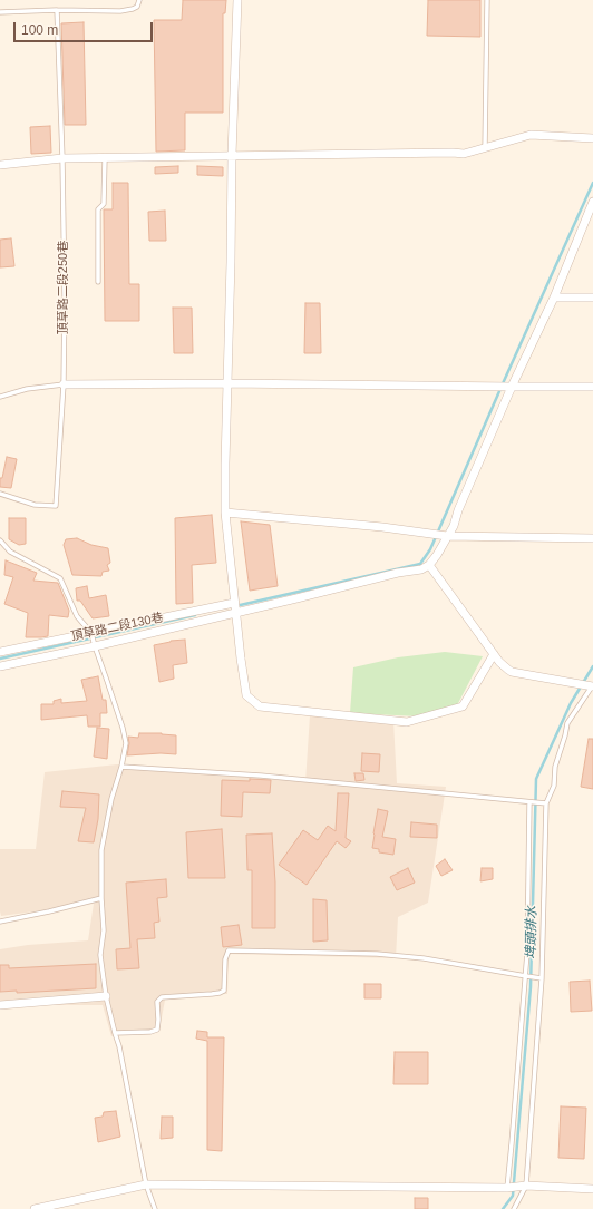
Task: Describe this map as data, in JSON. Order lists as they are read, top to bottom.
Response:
{
  "streets": {
    "street": ["頂草路二段130巷"],
    "lane": ["頂草路二段250巷"]
  },
  "water": ["埤頭排水"],
  "scale_bar": "100 m"
}
